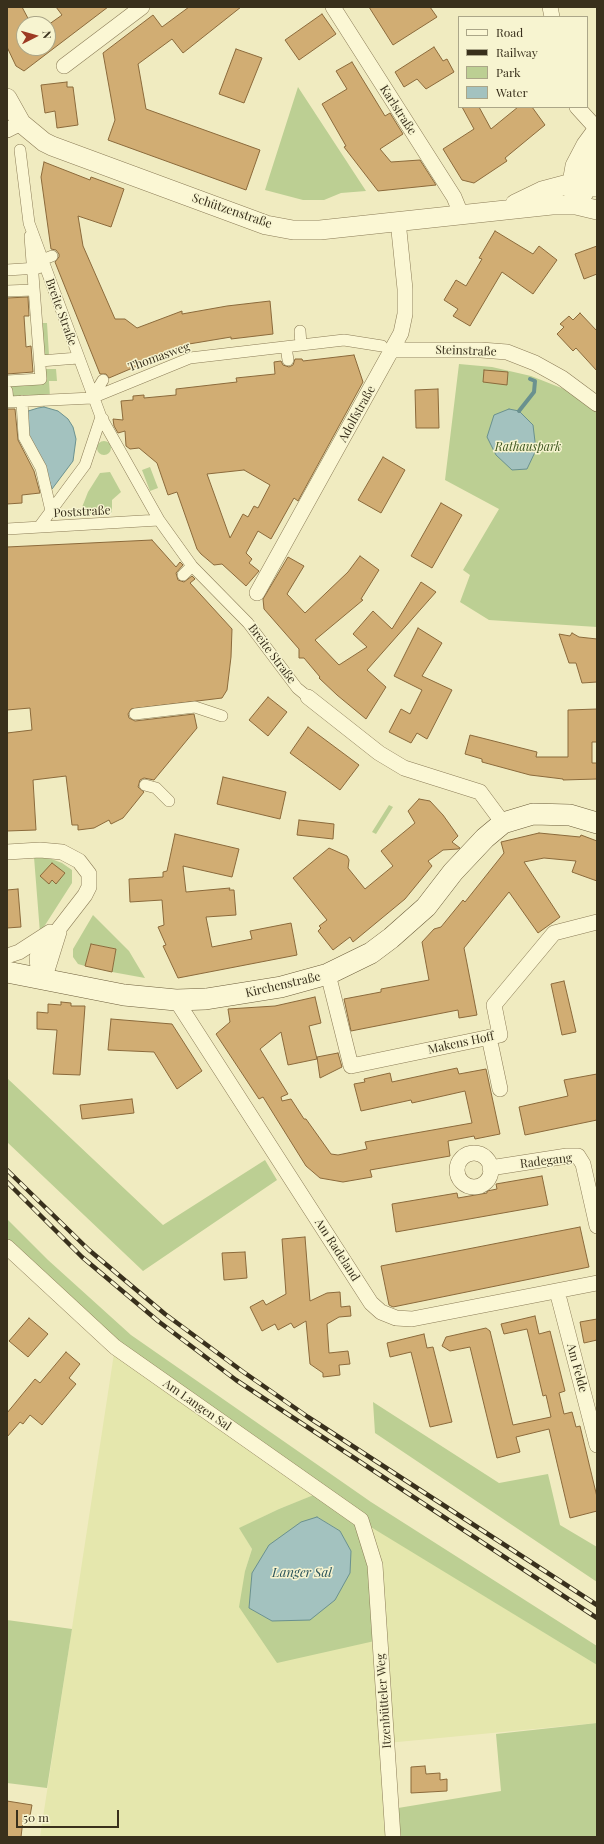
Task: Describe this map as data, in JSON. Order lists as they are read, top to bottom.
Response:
{
  "streets": {
    "main road": ["Kirchenstraße"],
    "street": [
      "Karlstraße",
      "Schützenstraße",
      "Breite Straße",
      "Steinstraße",
      "Thomasweg",
      "Adolfstraße",
      "Poststraße",
      "Makens Hoff",
      "Radegang",
      "Am Radeland",
      "Am Felde",
      "Am Langen Sal",
      "Itzenbütteler Weg"
    ]
  },
  "crossings": [
    ["Karlstraße", "Schützenstraße"],
    ["Schützenstraße", "Adolfstraße"],
    ["Breite Straße", "Thomasweg"],
    ["Breite Straße", "Poststraße"],
    ["Breite Straße", "Kirchenstraße"],
    ["Steinstraße", "Thomasweg"],
    ["Steinstraße", "Adolfstraße"],
    ["Thomasweg", "Adolfstraße"],
    ["Kirchenstraße", "Makens Hoff"],
    ["Kirchenstraße", "Am Radeland"],
    ["Am Radeland", "Am Felde"],
    ["Am Langen Sal", "Itzenbütteler Weg"]
  ],
  "water": ["Langer Sal"],
  "parks": ["Rathauspark"],
  "legend": [
    "Road",
    "Railway",
    "Park",
    "Water"
  ],
  "scale_bar": "50 m",
  "north": "right"
}
